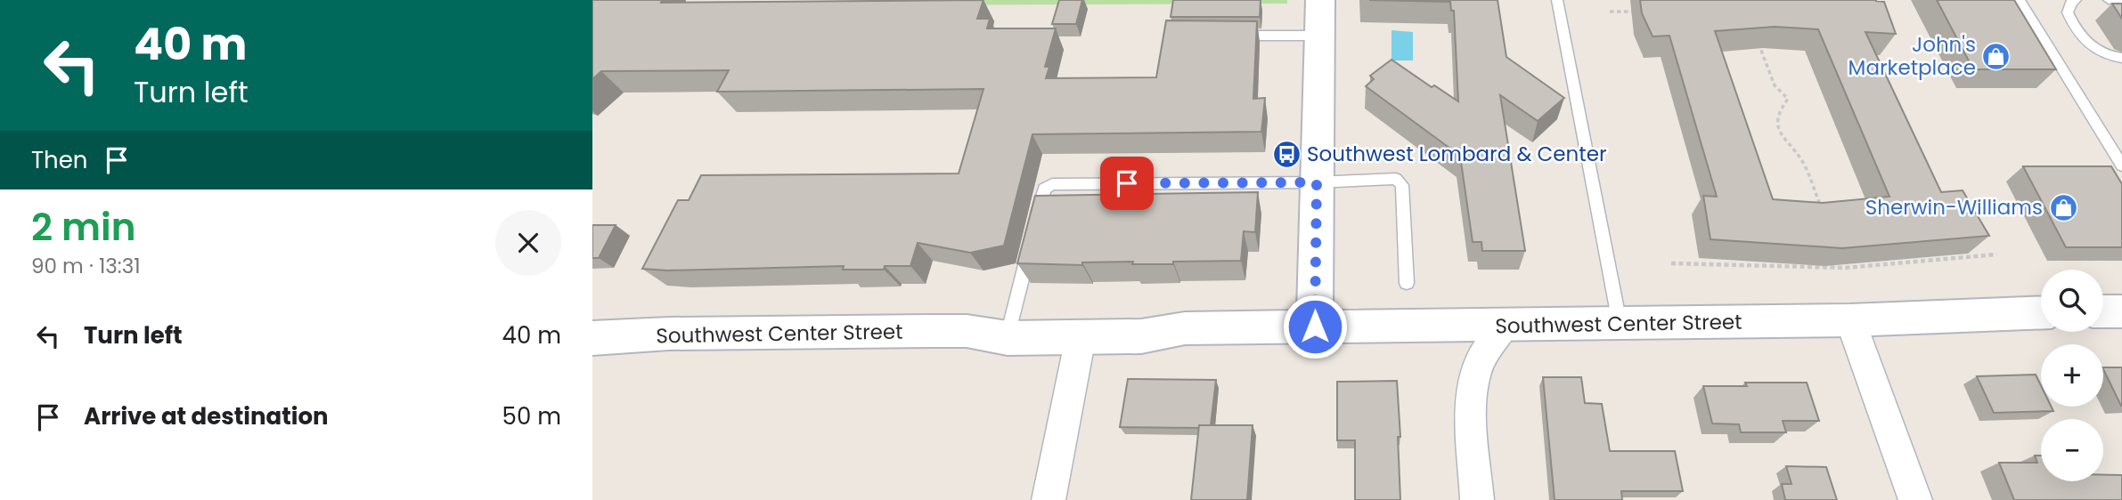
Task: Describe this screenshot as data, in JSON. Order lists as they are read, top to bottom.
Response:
{
  "streets": {
    "street": ["Southwest Center Street"]
  },
  "places": {
    "shop": ["John's Marketplace", "Sherwin-Williams"],
    "bus stop": ["Southwest Lombard & Center"]
  },
  "page": {
    "turn": ["40 m", "Turn left"],
    "then": "Then",
    "heading": ["2 min", "90 m · 13:31"],
    "map_buttons": ["+", "−"],
    "list": [
      {
        "name": "Turn left",
        "value": "40 m"
      },
      {
        "name": "Arrive at destination",
        "value": "50 m"
      }
    ]
  }
}
